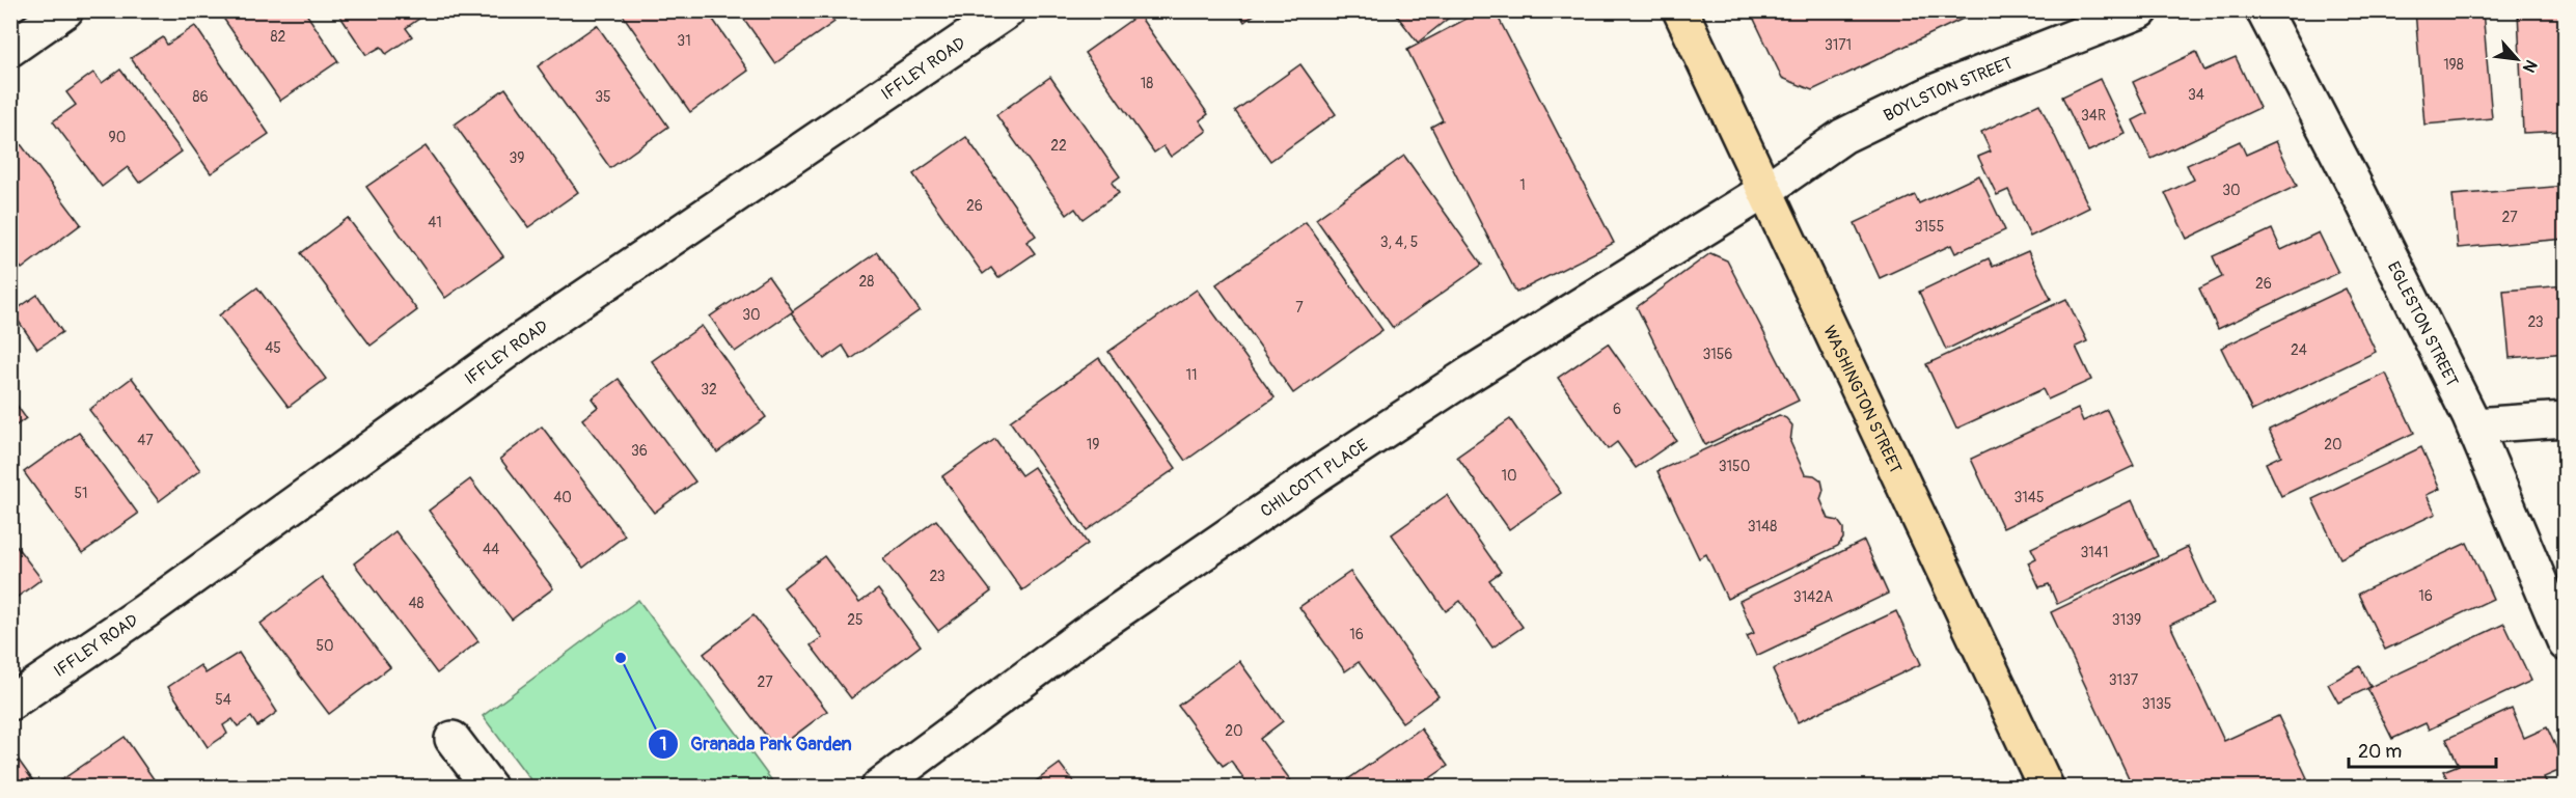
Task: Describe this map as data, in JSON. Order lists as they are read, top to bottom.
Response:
{
  "streets": {
    "main road": ["WASHINGTON STREET"],
    "street": [
      "IFFLEY ROAD",
      "BOYLSTON STREET",
      "EGLESTON STREET",
      "CHILCOTT PLACE"
    ]
  },
  "crossings": [
    ["BOYLSTON STREET", "WASHINGTON STREET"],
    ["BOYLSTON STREET", "CHILCOTT PLACE"],
    ["WASHINGTON STREET", "CHILCOTT PLACE"]
  ],
  "places": ["Granada Park Garden"],
  "house_numbers": [
    "82",
    "31",
    "3171",
    "198",
    "18",
    "34",
    "86",
    "35",
    "34R",
    "90",
    "22",
    "39",
    "1",
    "30",
    "26",
    "27",
    "41",
    "3155",
    "3, 4, 5",
    "28",
    "26",
    "7",
    "30",
    "23",
    "45",
    "24",
    "3156",
    "11",
    "32",
    "6",
    "47",
    "19",
    "20",
    "36",
    "3150",
    "10",
    "51",
    "40",
    "3145",
    "3148",
    "44",
    "3141",
    "23",
    "16",
    "3142A",
    "48",
    "25",
    "3139",
    "16",
    "50",
    "3137",
    "27",
    "54",
    "3135",
    "20"
  ],
  "scale_bar": "20 m",
  "north": "bottom right"
}
